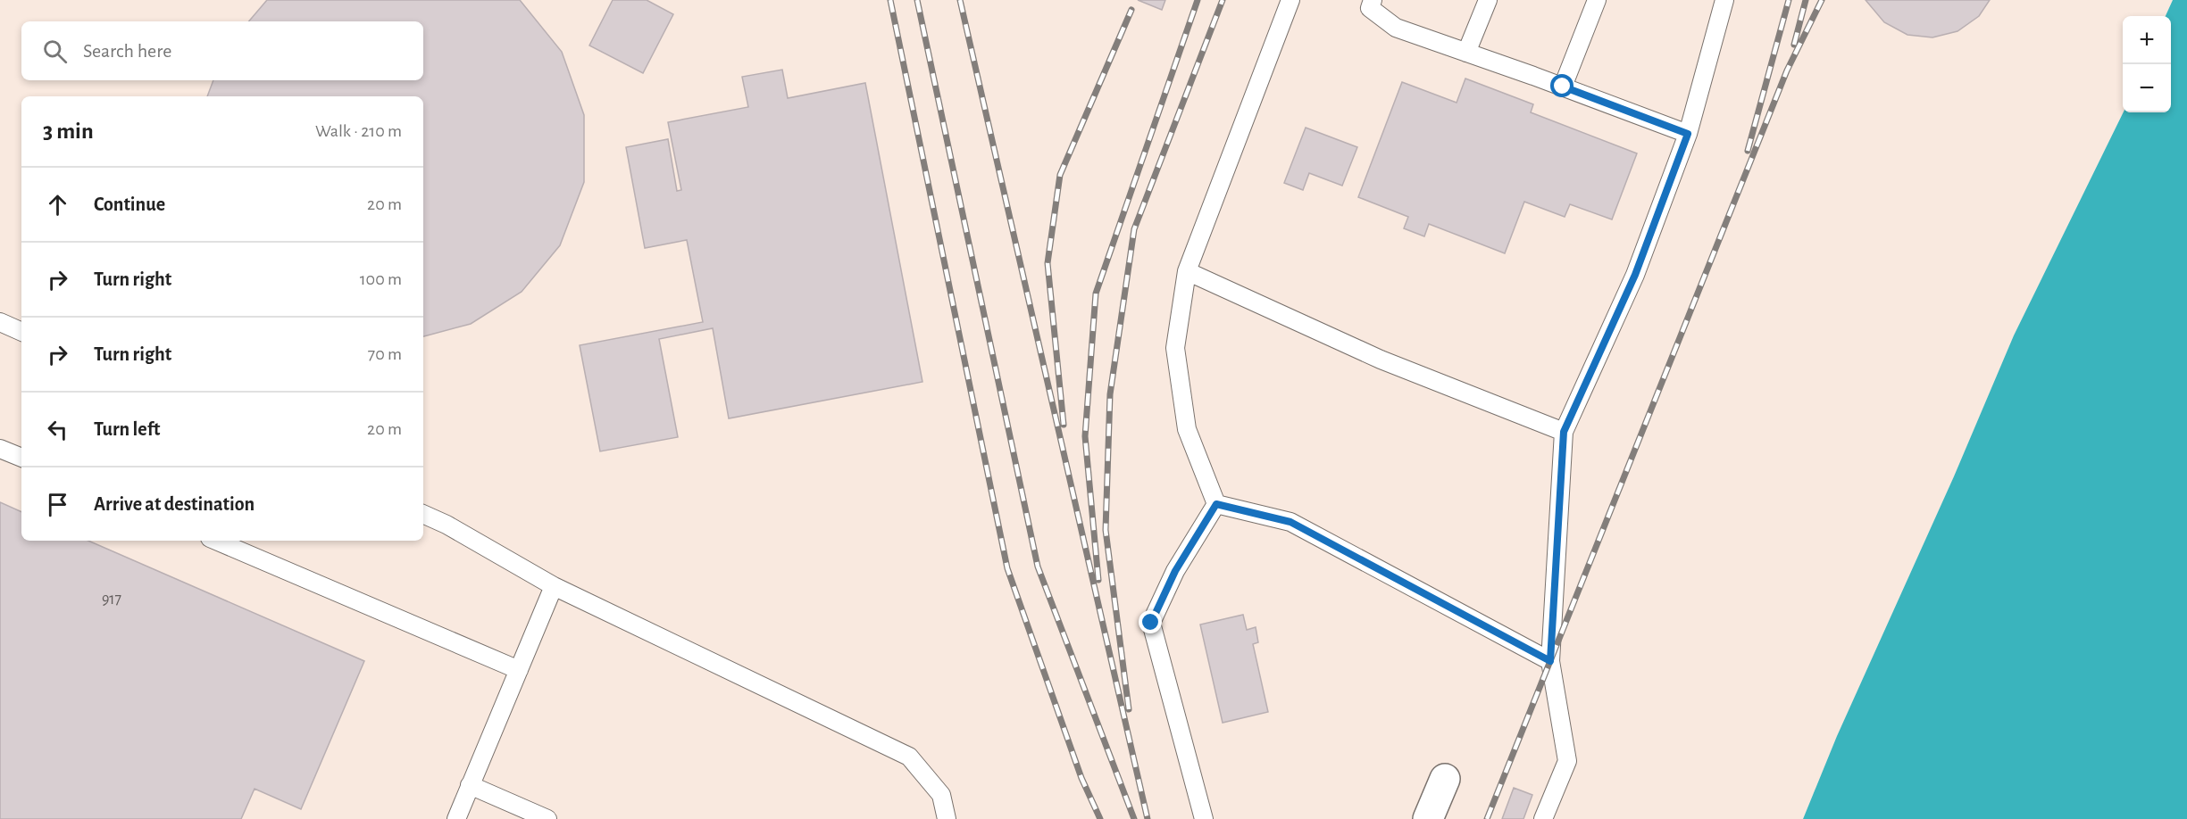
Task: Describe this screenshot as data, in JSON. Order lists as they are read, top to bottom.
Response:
{
  "house_numbers": ["917"],
  "page": {
    "map_buttons": ["+", "−"],
    "search": "Search here",
    "heading": ["3 min", "Walk · 210 m"],
    "list": [
      ["Continue", "20 m"],
      ["Turn right", "100 m"],
      ["Turn right", "70 m"],
      ["Turn left", "20 m"],
      "Arrive at destination"
    ]
  }
}
